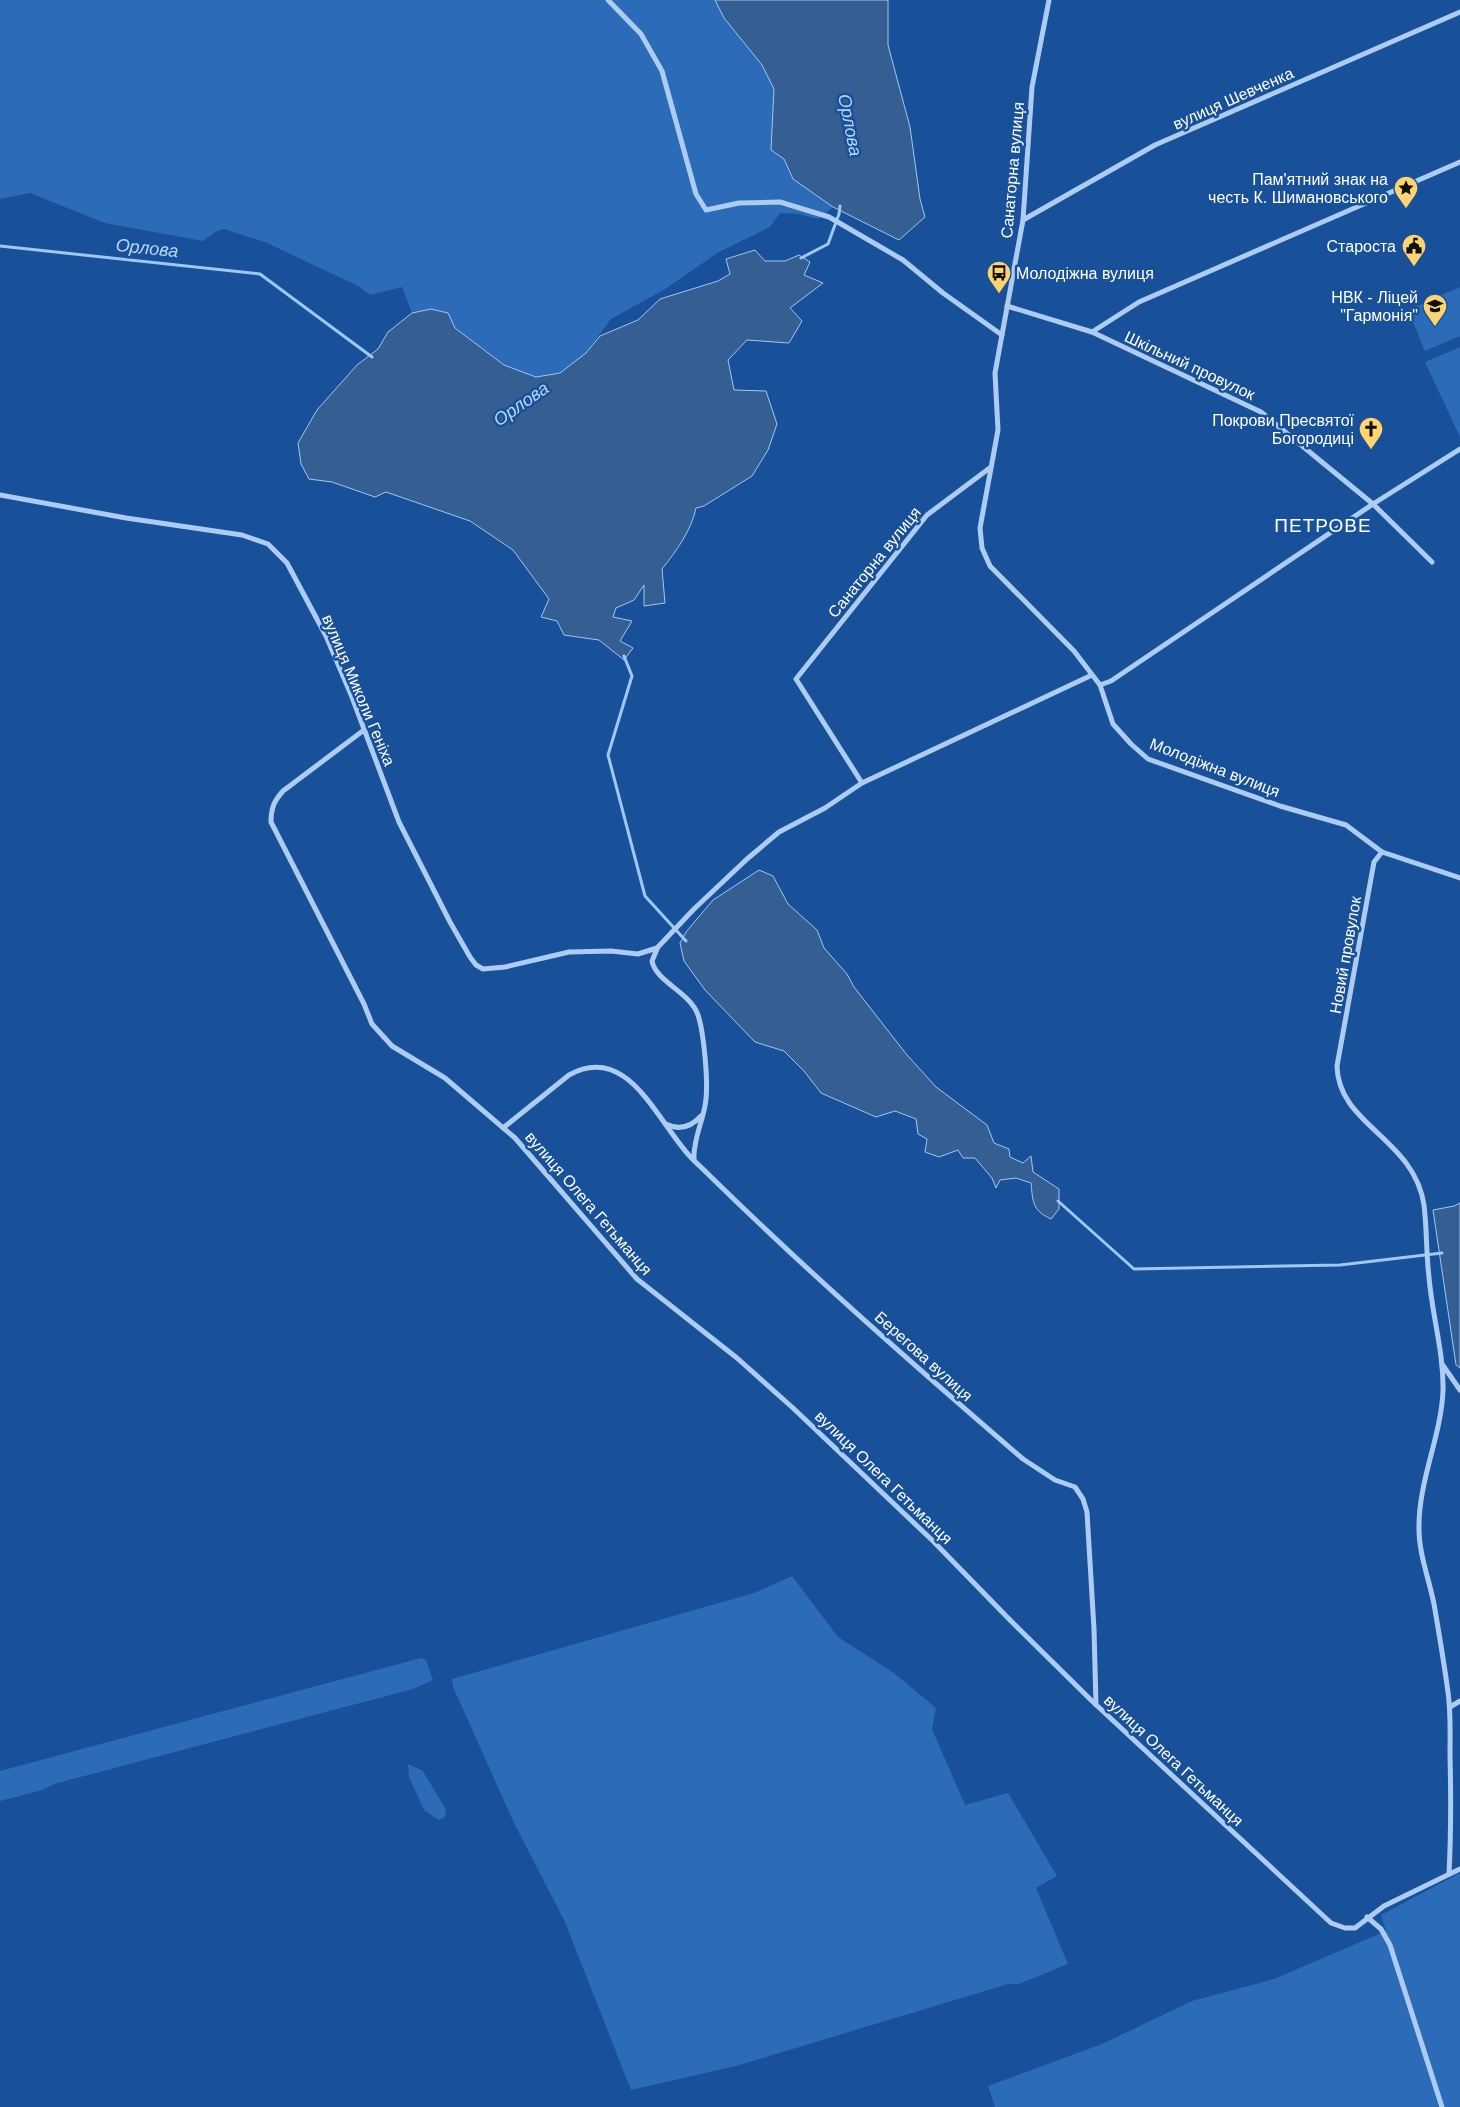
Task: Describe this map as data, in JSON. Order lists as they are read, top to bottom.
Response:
{
  "streets": {
    "street": [
      "вулиця Шевченка",
      "Санаторна вулиця",
      "Шкільний провулок",
      "вулиця Миколи Геніха",
      "Молодіжна вулиця",
      "Новий провулок",
      "вулиця Олега Гетьманця",
      "Берегова вулиця"
    ]
  },
  "crossings": [
    ["вулиця Шевченка", "Санаторна вулиця"],
    ["Санаторна вулиця", "Шкільний провулок"],
    ["Санаторна вулиця", "Молодіжна вулиця"],
    ["вулиця Миколи Геніха", "вулиця Олега Гетьманця"],
    ["Молодіжна вулиця", "Новий провулок"],
    ["вулиця Олега Гетьманця", "Берегова вулиця"]
  ],
  "districts": ["ПЕТРОВЕ"],
  "water": ["Орлова"],
  "places": {
    "place": ["Пам'ятний знак на честь К. Шимановського"],
    "public building": ["Староста"],
    "bus stop": ["Молодіжна вулиця"],
    "school or university": ["НВК - Ліцей \"Гармонія\""],
    "church": ["Покрови Пресвятої Богородиці"]
  }
}
